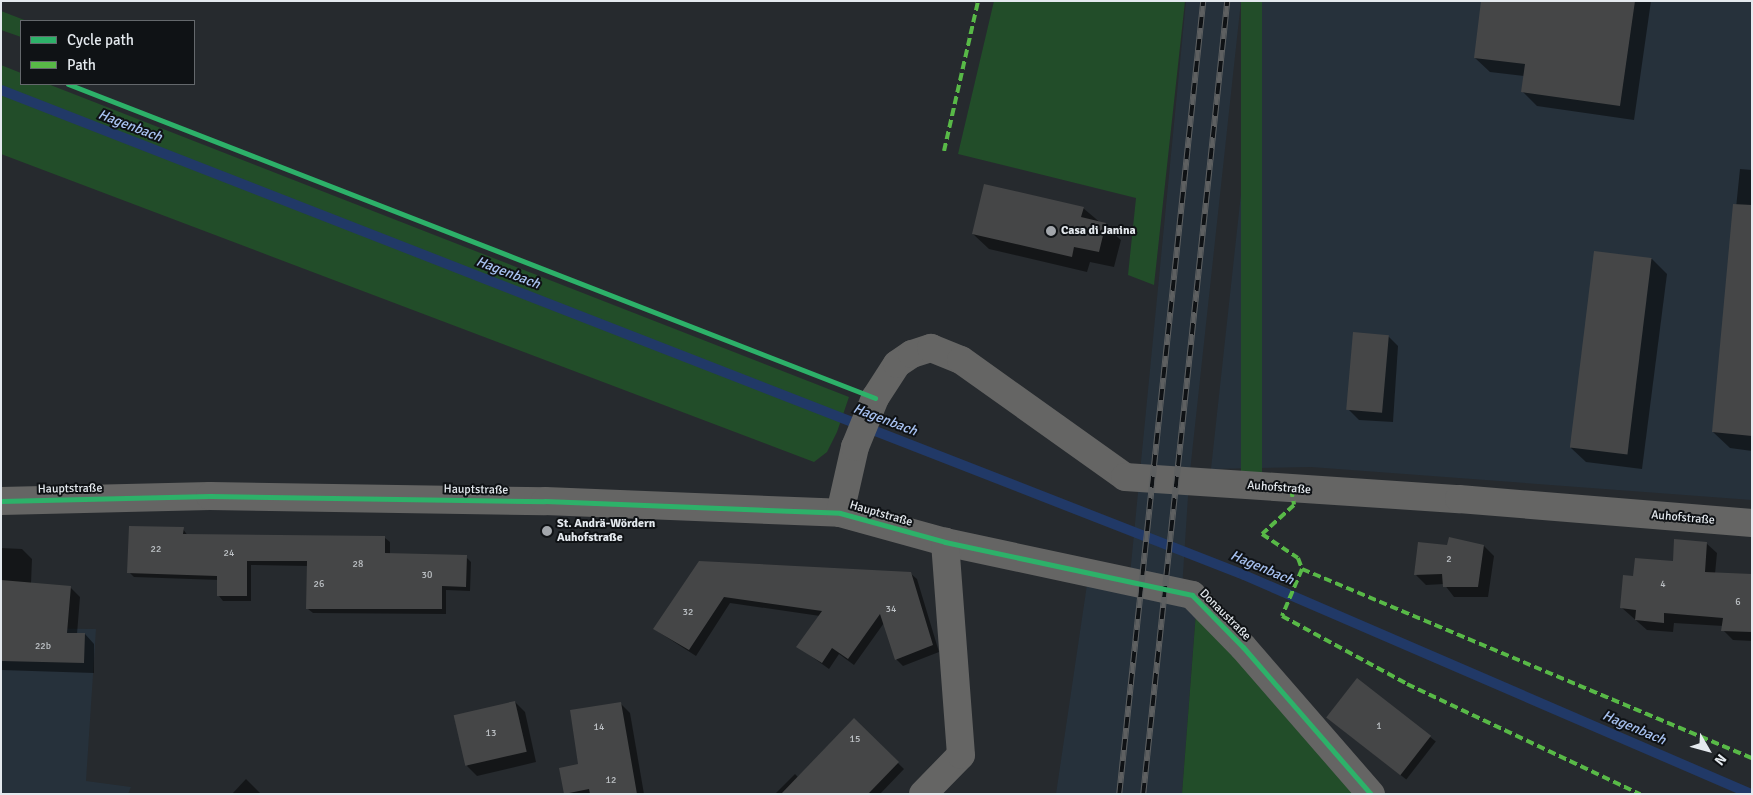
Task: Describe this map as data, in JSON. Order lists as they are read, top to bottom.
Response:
{
  "streets": {
    "street": ["Auhofstraße", "Hauptstraße", "Donaustraße"]
  },
  "crossings": [
    ["Auhofstraße", "Hauptstraße"],
    ["Hauptstraße", "Donaustraße"]
  ],
  "water": ["Hagenbach"],
  "places": ["Casa di Janina", "St. Andrä-Wördern Auhofstraße"],
  "house_numbers": [
    "22",
    "24",
    "2",
    "28",
    "30",
    "26",
    "4",
    "6",
    "34",
    "32",
    "22b",
    "1",
    "14",
    "13",
    "15",
    "12"
  ],
  "legend": ["Cycle path", "Path"],
  "north": "bottom right"
}
